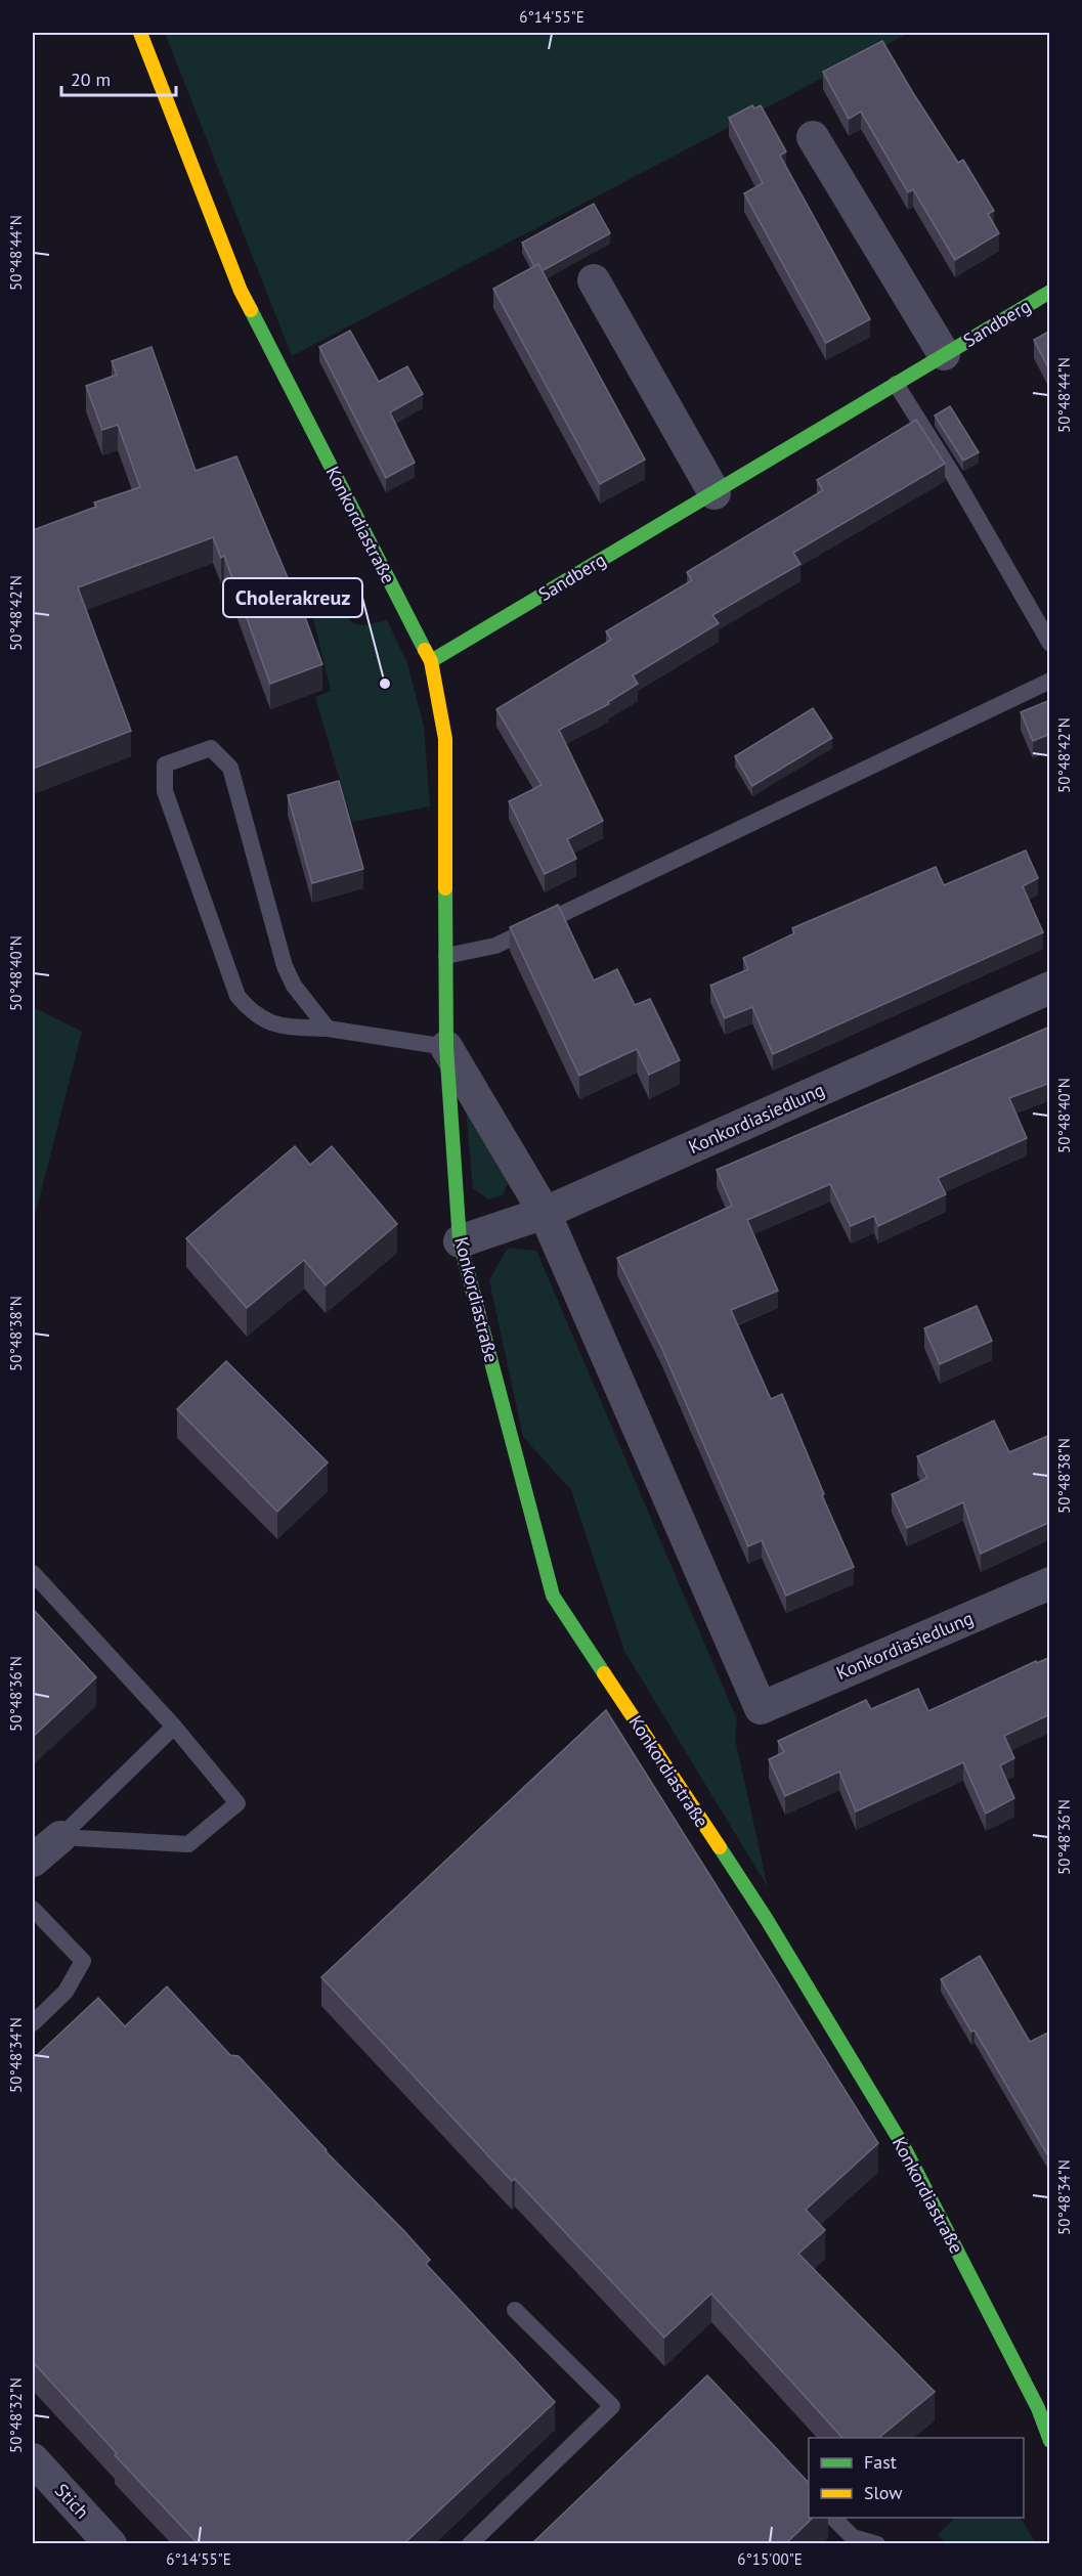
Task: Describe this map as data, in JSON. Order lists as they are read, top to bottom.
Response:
{
  "streets": {
    "street": [
      "Sandberg",
      "Konkordiastraße",
      "Konkordiasiedlung",
      "Stich"
    ]
  },
  "crossings": [
    ["Sandberg", "Konkordiastraße"],
    ["Konkordiastraße", "Konkordiasiedlung"]
  ],
  "places": ["Cholerakreuz"],
  "legend": ["Fast", "Slow"],
  "scale_bar": "20 m",
  "coordinates": [
    "6°14'55\"E",
    "50°48'44\"N",
    "50°48'42\"N",
    "50°48'40\"N",
    "50°48'38\"N",
    "50°48'36\"N",
    "50°48'34\"N",
    "50°48'32\"N",
    "6°15'00\"E"
  ]
}
